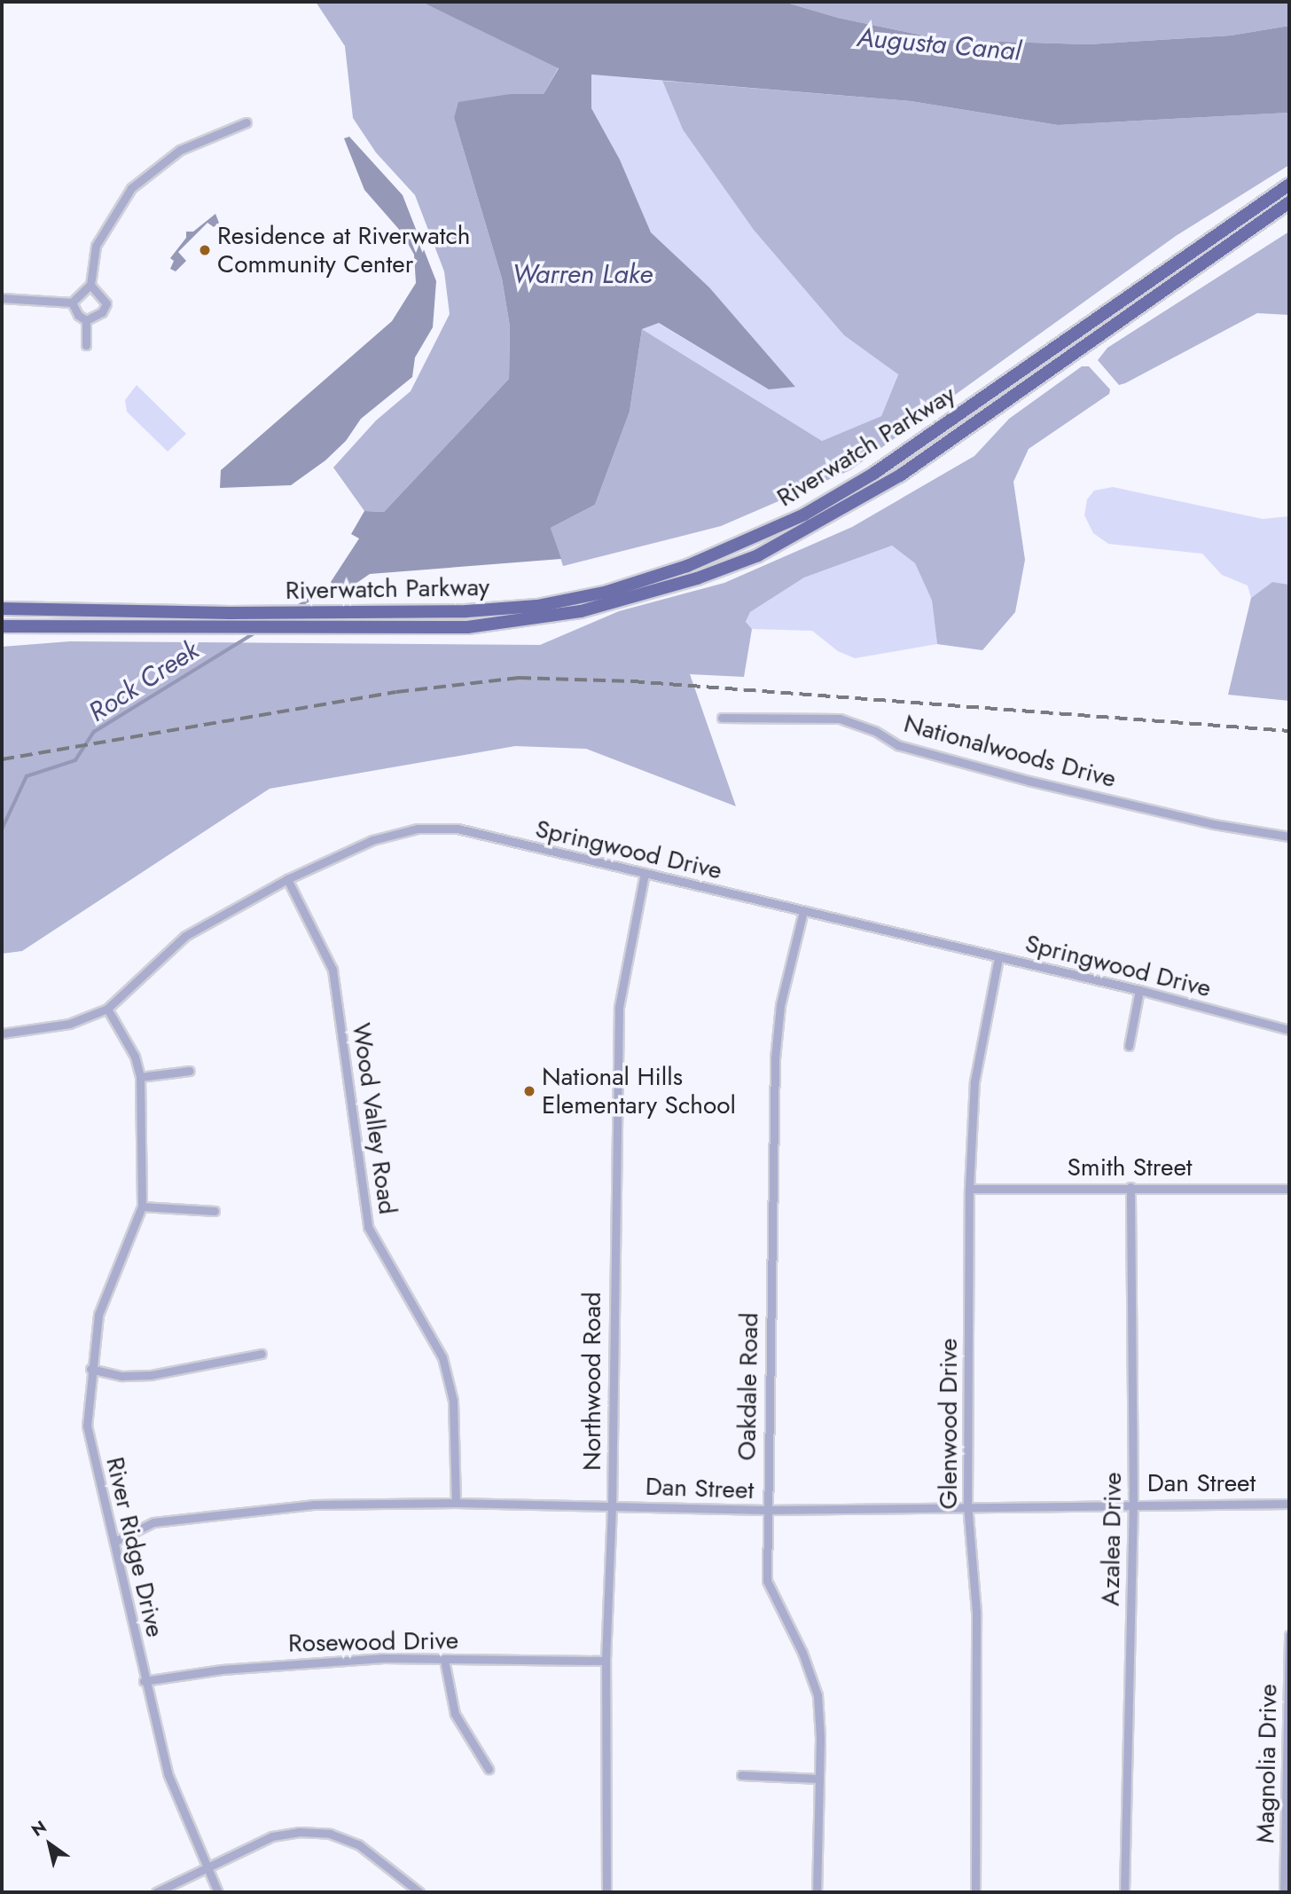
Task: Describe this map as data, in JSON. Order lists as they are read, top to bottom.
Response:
{
  "streets": {
    "main road": ["Riverwatch Parkway"],
    "street": [
      "Nationalwoods Drive",
      "Springwood Drive",
      "Wood Valley Road",
      "Smith Street",
      "Northwood Road",
      "Oakdale Road",
      "Glenwood Drive",
      "Dan Street",
      "Azalea Drive",
      "River Ridge Drive",
      "Rosewood Drive",
      "Magnolia Drive"
    ]
  },
  "crossings": [
    ["Springwood Drive", "Wood Valley Road"],
    ["Springwood Drive", "Northwood Road"],
    ["Springwood Drive", "Oakdale Road"],
    ["Springwood Drive", "Glenwood Drive"],
    ["Springwood Drive", "River Ridge Drive"],
    ["Wood Valley Road", "Dan Street"],
    ["Smith Street", "Glenwood Drive"],
    ["Smith Street", "Azalea Drive"],
    ["Northwood Road", "Dan Street"],
    ["Northwood Road", "Rosewood Drive"],
    ["Oakdale Road", "Dan Street"],
    ["Glenwood Drive", "Dan Street"],
    ["Dan Street", "Azalea Drive"],
    ["Dan Street", "River Ridge Drive"],
    ["River Ridge Drive", "Rosewood Drive"]
  ],
  "water": ["Augusta Canal", "Warren Lake", "Rock Creek"],
  "places": ["Residence at Riverwatch Community Center", "National Hills Elementary School"],
  "north": "top left"
}
